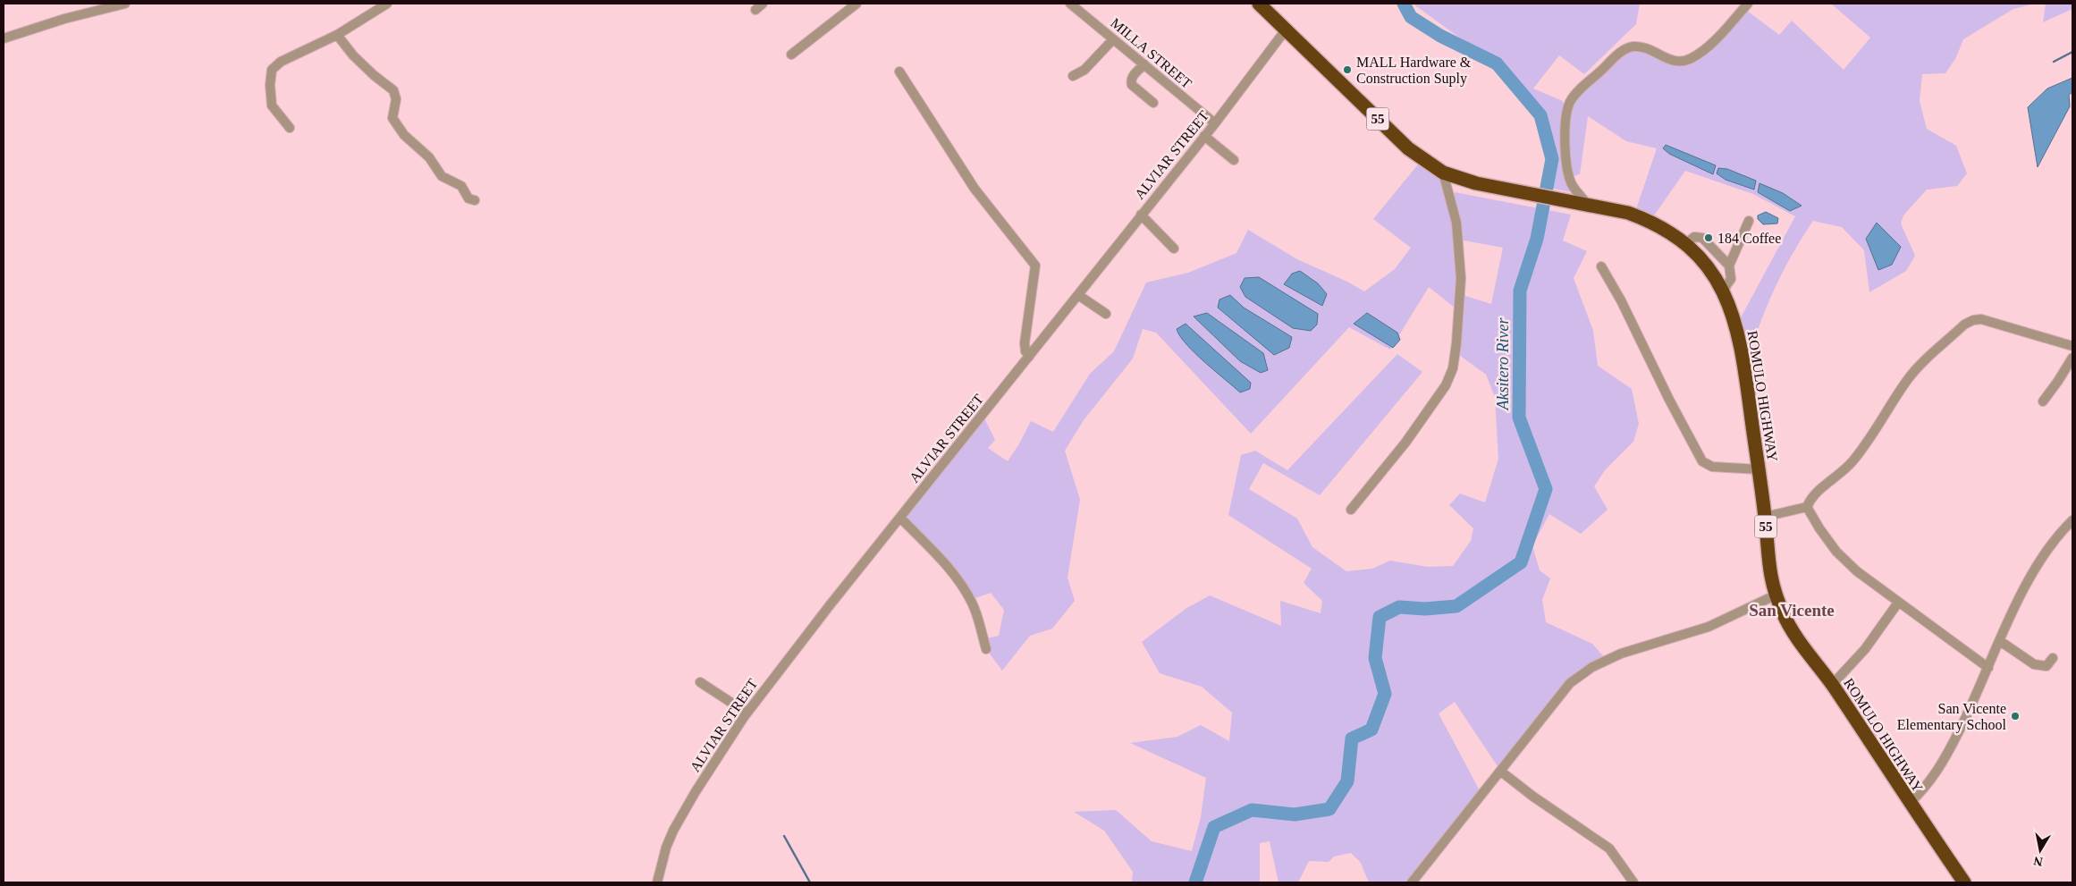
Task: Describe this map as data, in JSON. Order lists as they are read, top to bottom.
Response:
{
  "streets": {
    "highway": ["55", "ROMULO HIGHWAY"],
    "street": ["MILLA STREET", "ALVIAR STREET"]
  },
  "crossings": [
    ["MILLA STREET", "ALVIAR STREET"],
    ["ALVIAR STREET", "ROMULO HIGHWAY"]
  ],
  "districts": ["San Vicente"],
  "water": ["Aksitero River"],
  "places": ["MALL Hardware & Construction Suply", "184 Coffee", "San Vicente Elementary School"],
  "north": "bottom"
}
